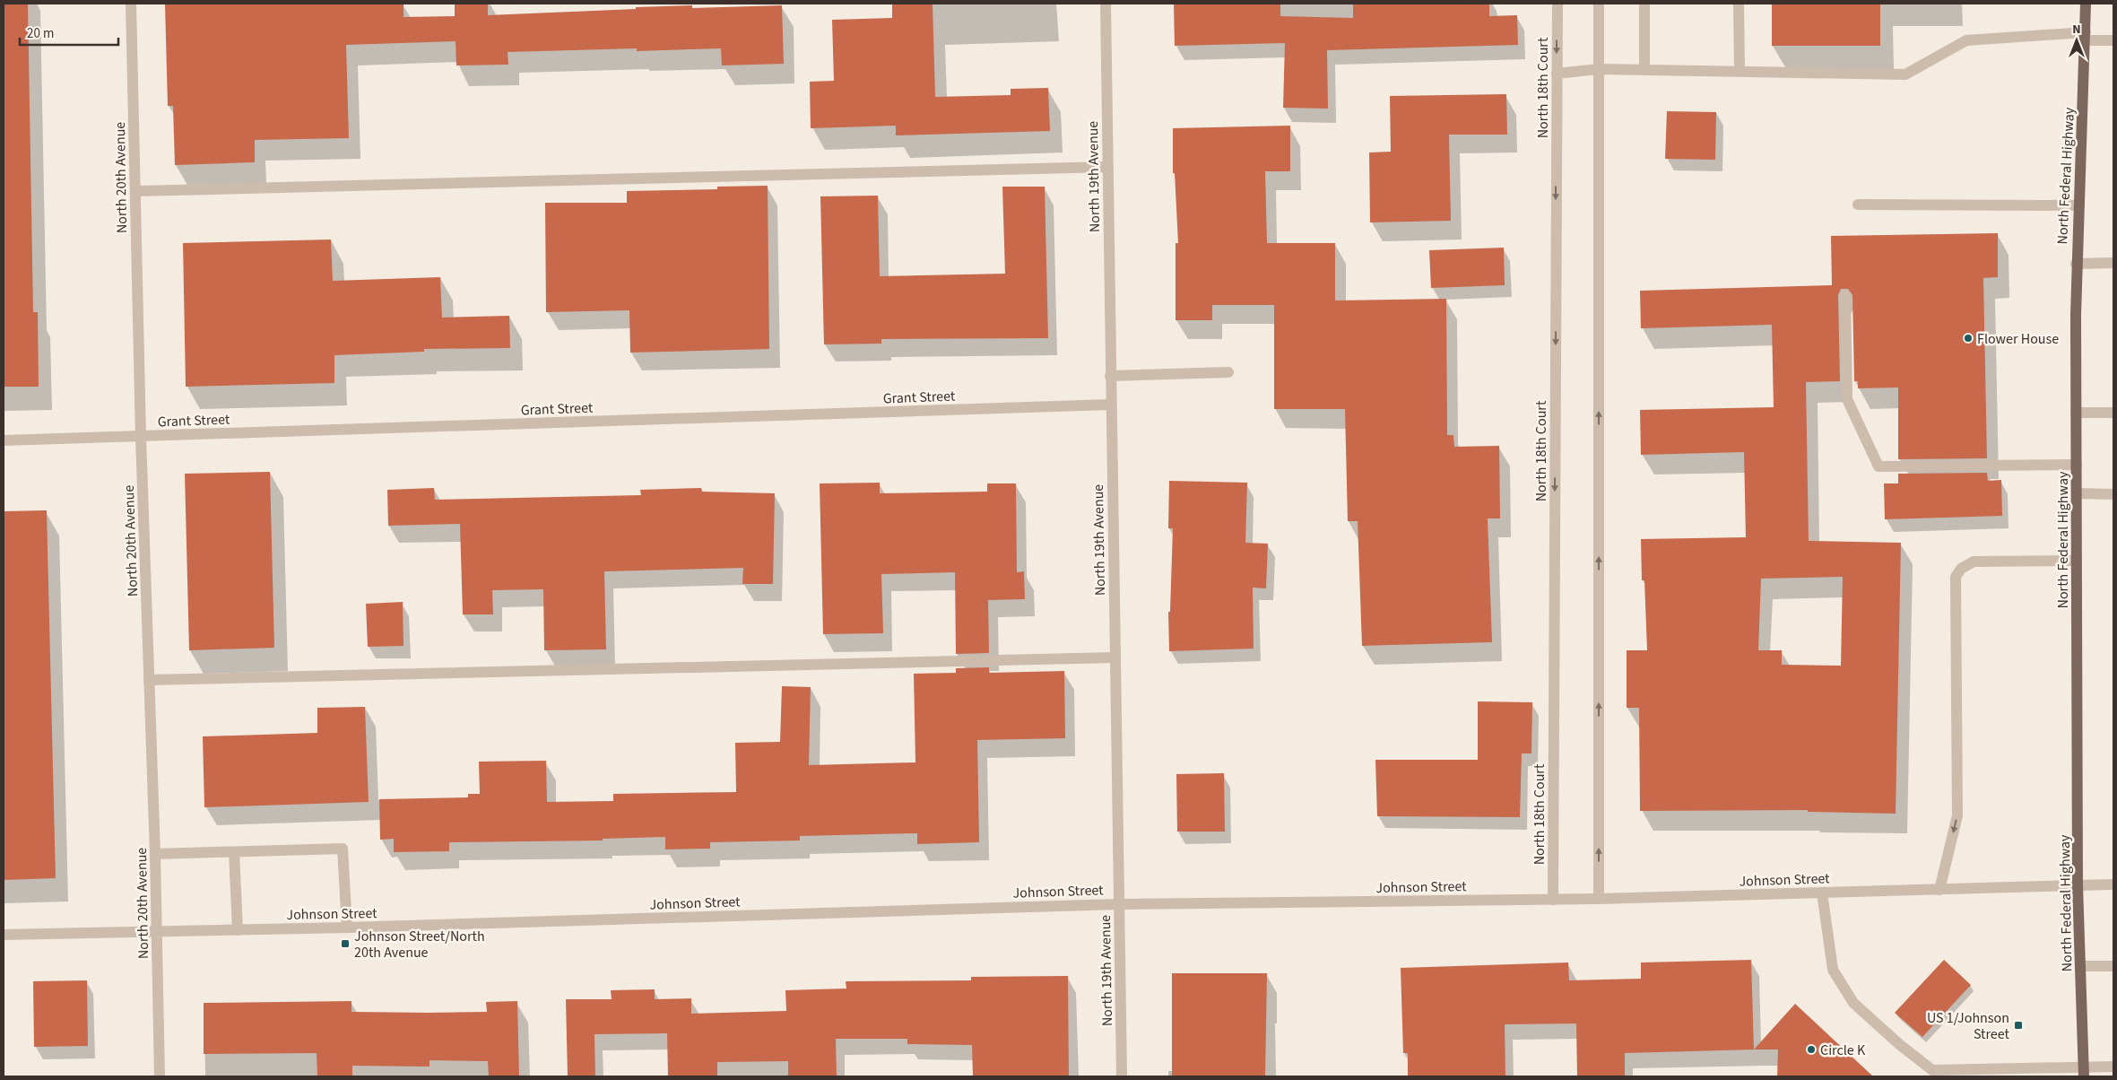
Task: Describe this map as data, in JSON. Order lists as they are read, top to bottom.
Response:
{
  "streets": {
    "main road": ["North Federal Highway"],
    "street": [
      "North 18th Court",
      "North 19th Avenue",
      "North 20th Avenue",
      "Grant Street",
      "Johnson Street"
    ]
  },
  "crossings": [
    ["North 18th Court", "Johnson Street"],
    ["North Federal Highway", "Johnson Street"],
    ["North 19th Avenue", "Grant Street"],
    ["North 19th Avenue", "Johnson Street"],
    ["North 20th Avenue", "Grant Street"],
    ["North 20th Avenue", "Johnson Street"]
  ],
  "places": {
    "other": ["Flower House", "Circle K"],
    "transit": ["Johnson Street/North 20th Avenue", "US 1/Johnson Street"]
  },
  "scale_bar": "20 m",
  "north": "top"
}
